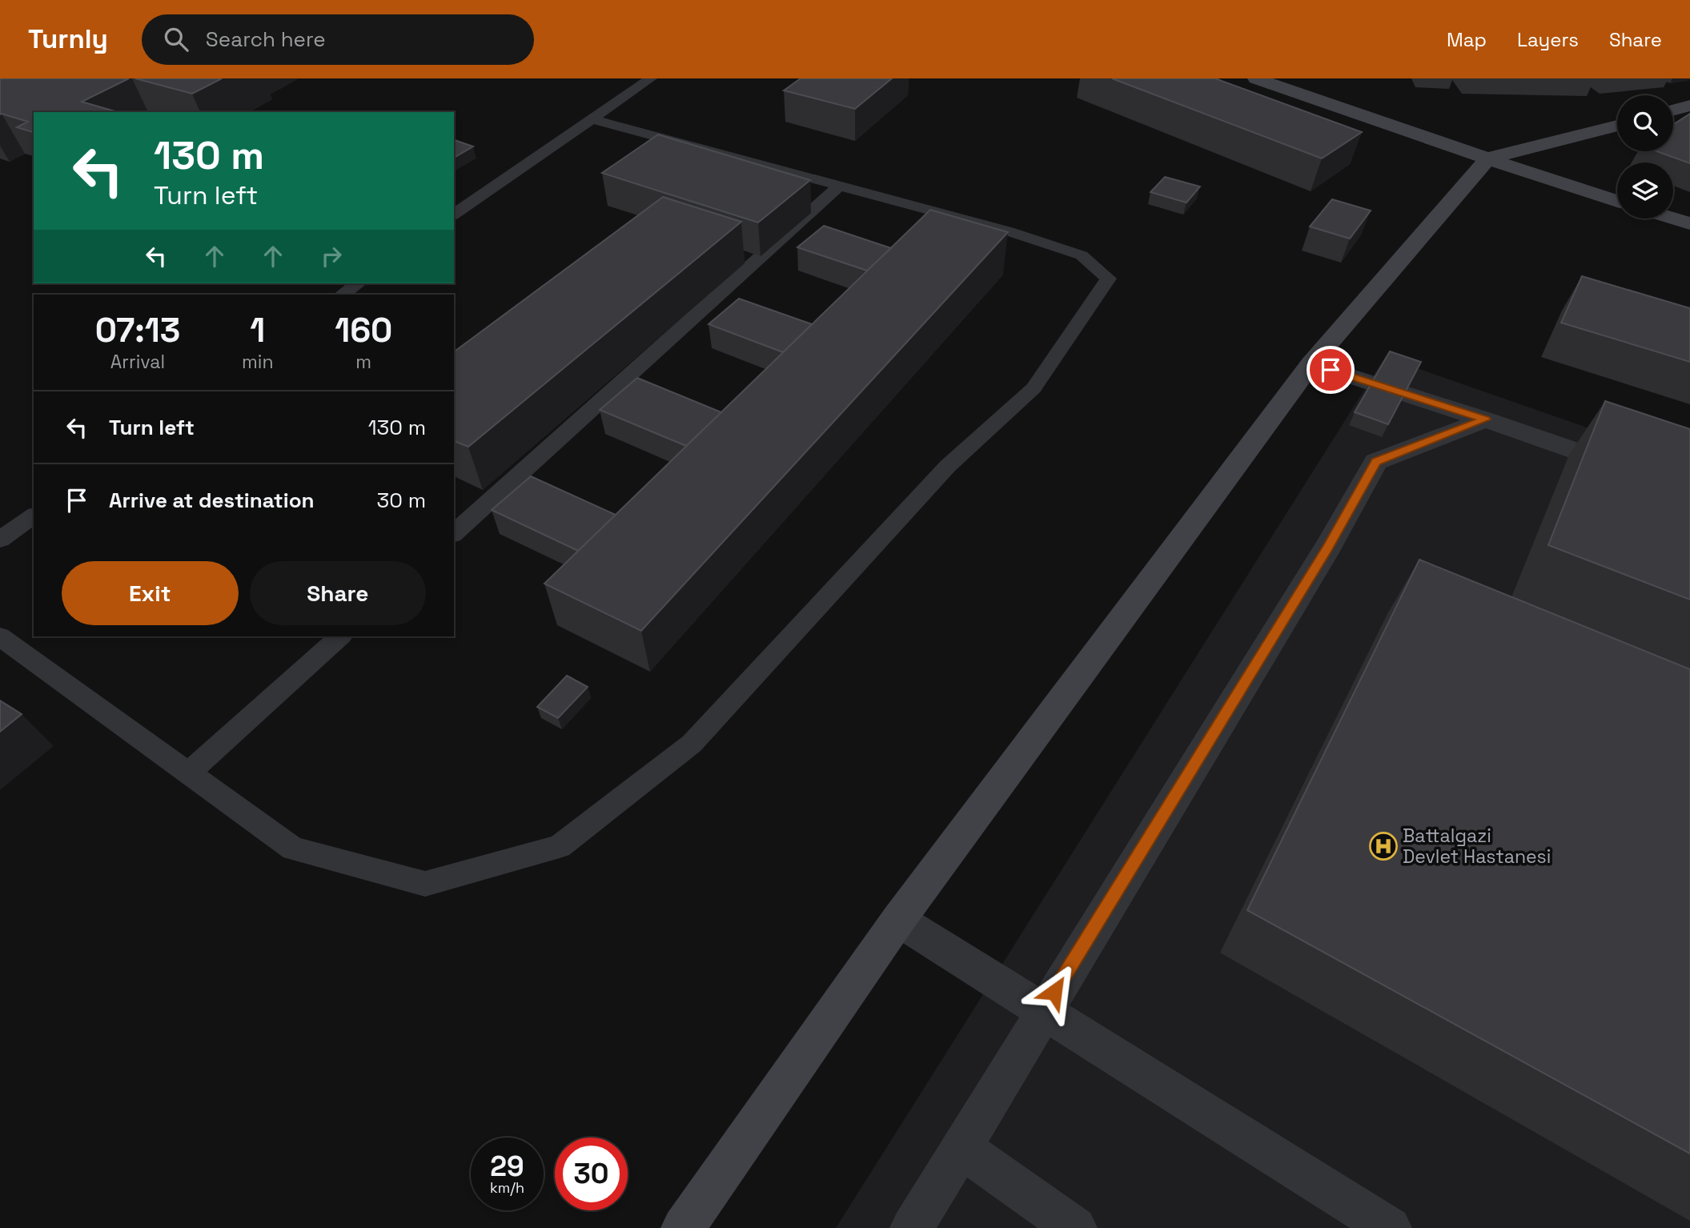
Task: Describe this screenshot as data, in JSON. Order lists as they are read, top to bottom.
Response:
{
  "places": {
    "hospital": ["Battalgazi Devlet Hastanesi"]
  },
  "page": {
    "header": "Turnly",
    "search": "Search here",
    "nav": ["Map", "Layers", "Share"],
    "turn": ["130 m", "Turn left"],
    "eta": [
      "07:13",
      "Arrival",
      "1",
      "min",
      "160",
      "m"
    ],
    "list": [
      {
        "name": "Turn left",
        "value": "130 m"
      },
      {
        "name": "Arrive at destination",
        "value": "30 m"
      }
    ],
    "buttons": ["Exit", "Share"],
    "speed": "29 km/h",
    "limit": "30"
  }
}
